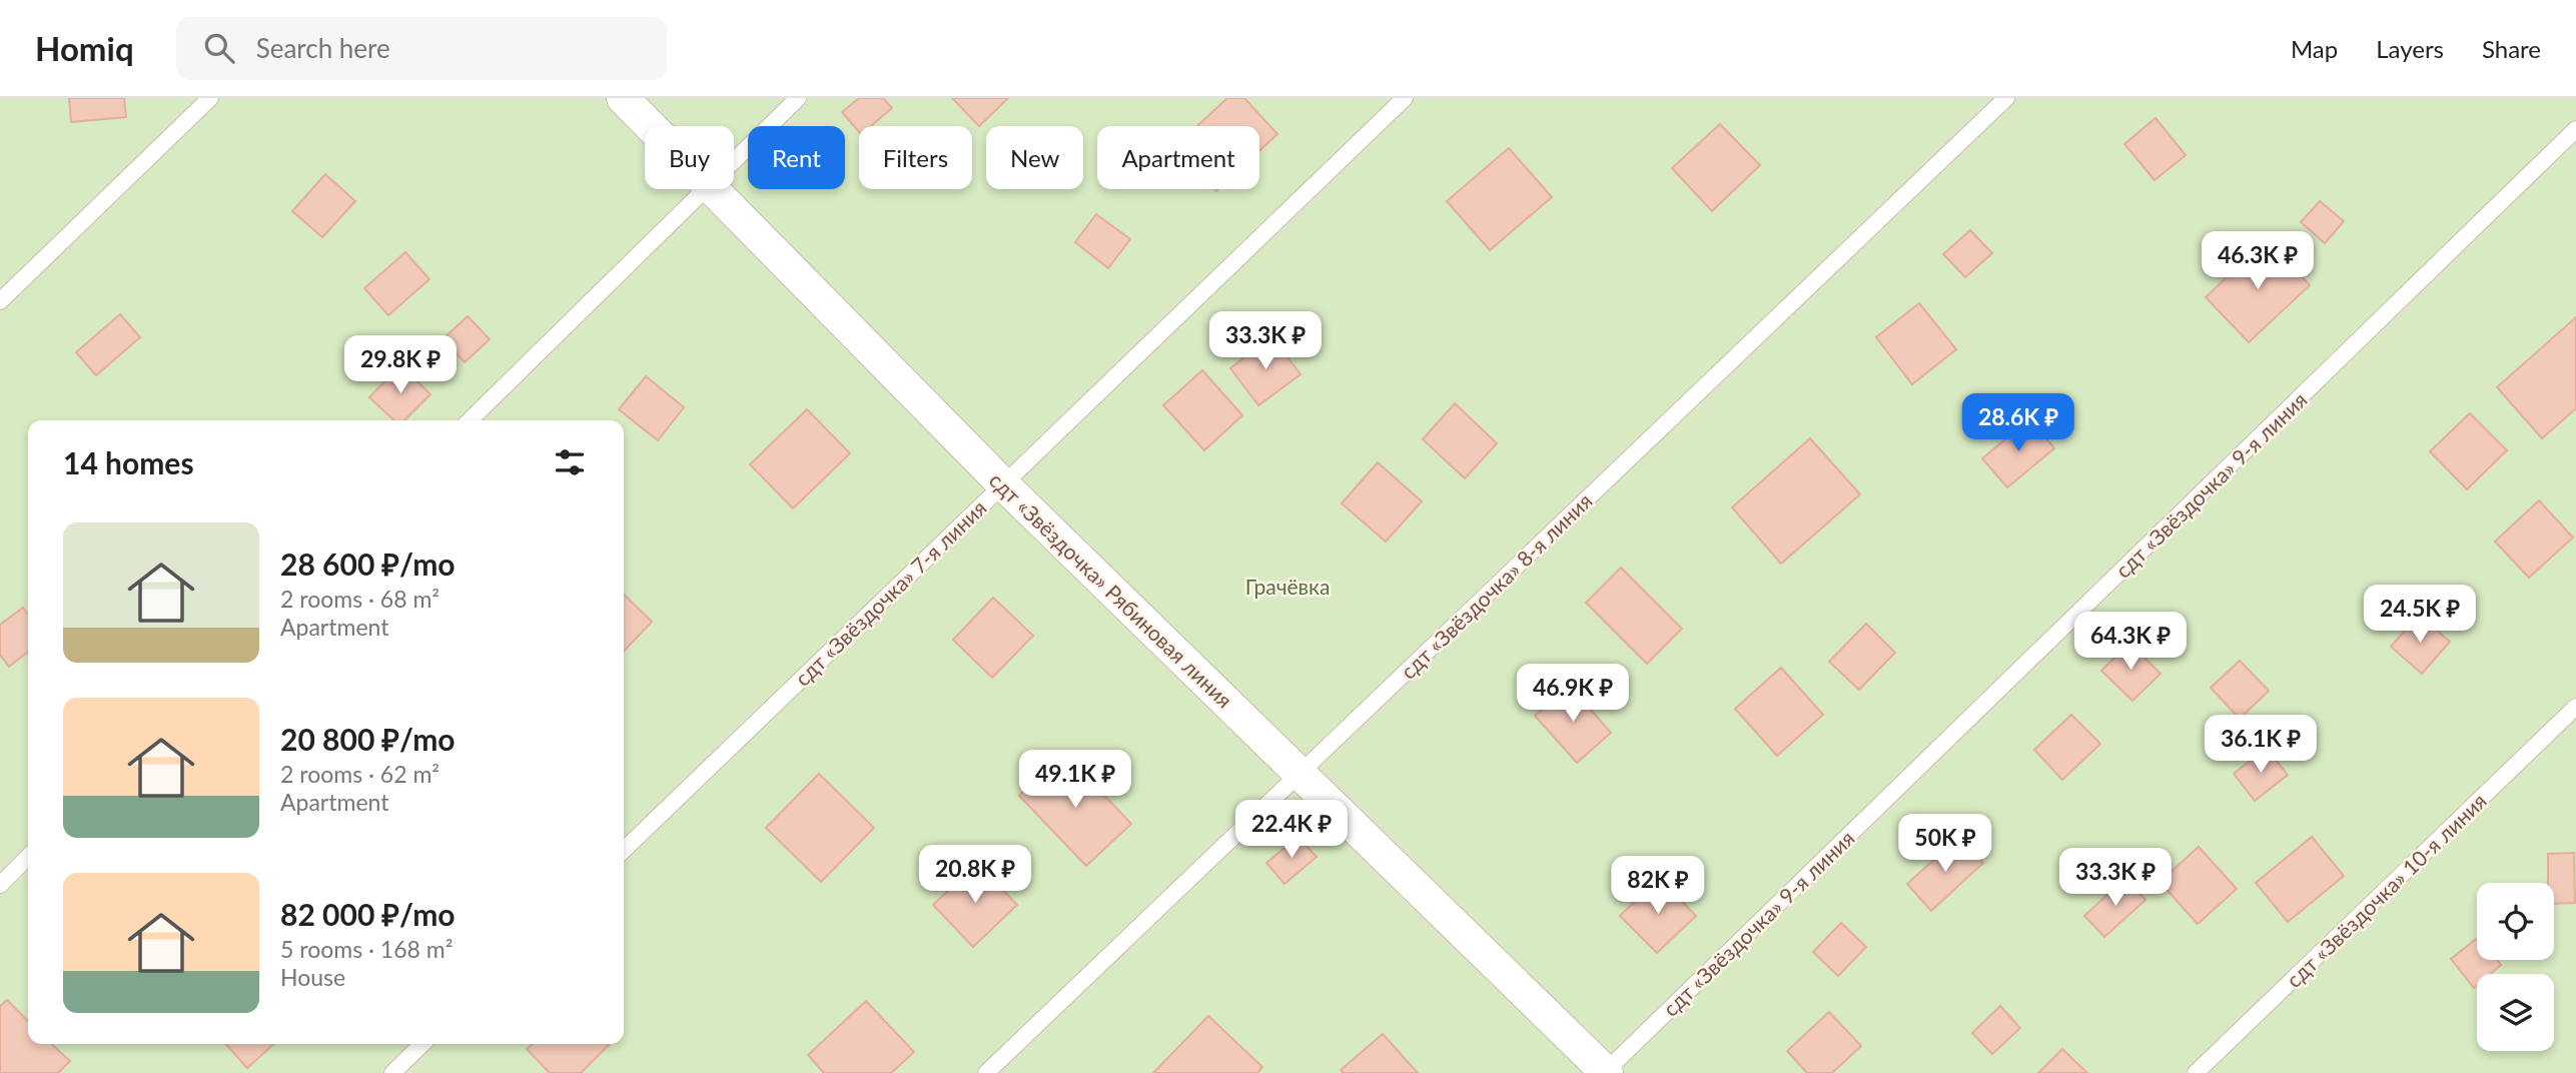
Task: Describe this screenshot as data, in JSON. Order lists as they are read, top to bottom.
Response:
{
  "streets": {
    "street": ["сдт «Звёздочка» Рябиновая линия"],
    "lane": [
      "сдт «Звёздочка» 9-я линия",
      "сдт «Звёздочка» 8-я линия",
      "сдт «Звёздочка» 7-я линия",
      "сдт «Звёздочка» 10-я линия"
    ]
  },
  "crossings": [
    ["сдт «Звёздочка» 9-я линия", "сдт «Звёздочка» Рябиновая линия"],
    ["сдт «Звёздочка» 8-я линия", "сдт «Звёздочка» Рябиновая линия"],
    ["сдт «Звёздочка» Рябиновая линия", "сдт «Звёздочка» 7-я линия"]
  ],
  "parks": ["Грачёвка"],
  "page": {
    "header": "Homiq",
    "search": "Search here",
    "nav": ["Map", "Layers", "Share"],
    "chip": [
      "Buy",
      "Rent",
      "Filters",
      "New",
      "Apartment"
    ],
    "price": [
      "46.3K ₽",
      "33.3K ₽",
      "29.8K ₽",
      "28.6K ₽",
      "24.5K ₽",
      "64.3K ₽",
      "46.9K ₽",
      "36.1K ₽",
      "49.1K ₽",
      "22.4K ₽",
      "50K ₽",
      "20.8K ₽",
      "33.3K ₽",
      "82K ₽"
    ],
    "heading": "14 homes",
    "list": [
      {
        "name": "28 600 ₽/mo",
        "note": "2 rooms · 68 m² · Apartment"
      },
      {
        "name": "20 800 ₽/mo",
        "note": "2 rooms · 62 m² · Apartment"
      },
      {
        "name": "82 000 ₽/mo",
        "note": "5 rooms · 168 m² · House"
      }
    ]
  }
}
